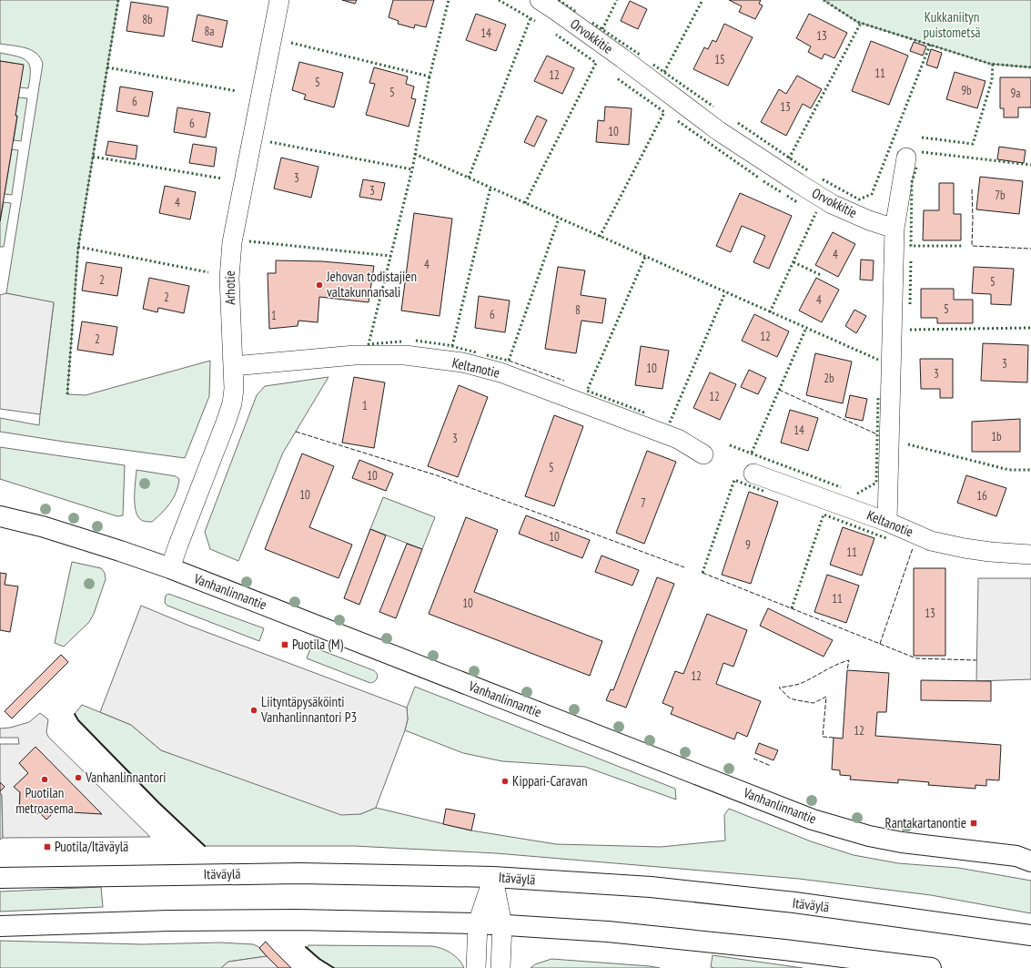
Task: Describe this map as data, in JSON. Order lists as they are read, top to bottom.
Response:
{
  "streets": {
    "main road": ["Vanhanlinnantie", "Itäväylä"],
    "street": ["Orvokkitie", "Arhotie", "Keltanotie"]
  },
  "crossings": [
    ["Arhotie", "Keltanotie"],
    ["Arhotie", "Vanhanlinnantie"]
  ],
  "parks": ["Kukkaniityn puistometsä"],
  "places": {
    "other": [
      "Jehovan todistajien valtakunnansali",
      "Liityntäpysäköinti Vanhanlinnantori P3",
      "Vanhanlinnantori",
      "Puotilan metroasema",
      "Kippari-Caravan"
    ],
    "transit": ["Puotila (M)", "Rantakartanontie", "Puotila/Itäväylä"]
  },
  "house_numbers": [
    "8b",
    "8a",
    "14",
    "13",
    "15",
    "11",
    "12",
    "5",
    "9b",
    "5",
    "9a",
    "6",
    "13",
    "6",
    "10",
    "3",
    "3",
    "7b",
    "4",
    "4",
    "4",
    "2",
    "5",
    "2",
    "4",
    "5",
    "8",
    "6",
    "1",
    "12",
    "2",
    "3",
    "10",
    "3",
    "2b",
    "12",
    "1",
    "14",
    "1b",
    "3",
    "5",
    "10",
    "10",
    "16",
    "7",
    "10",
    "9",
    "11",
    "11",
    "10",
    "13",
    "12",
    "12"
  ]
}
